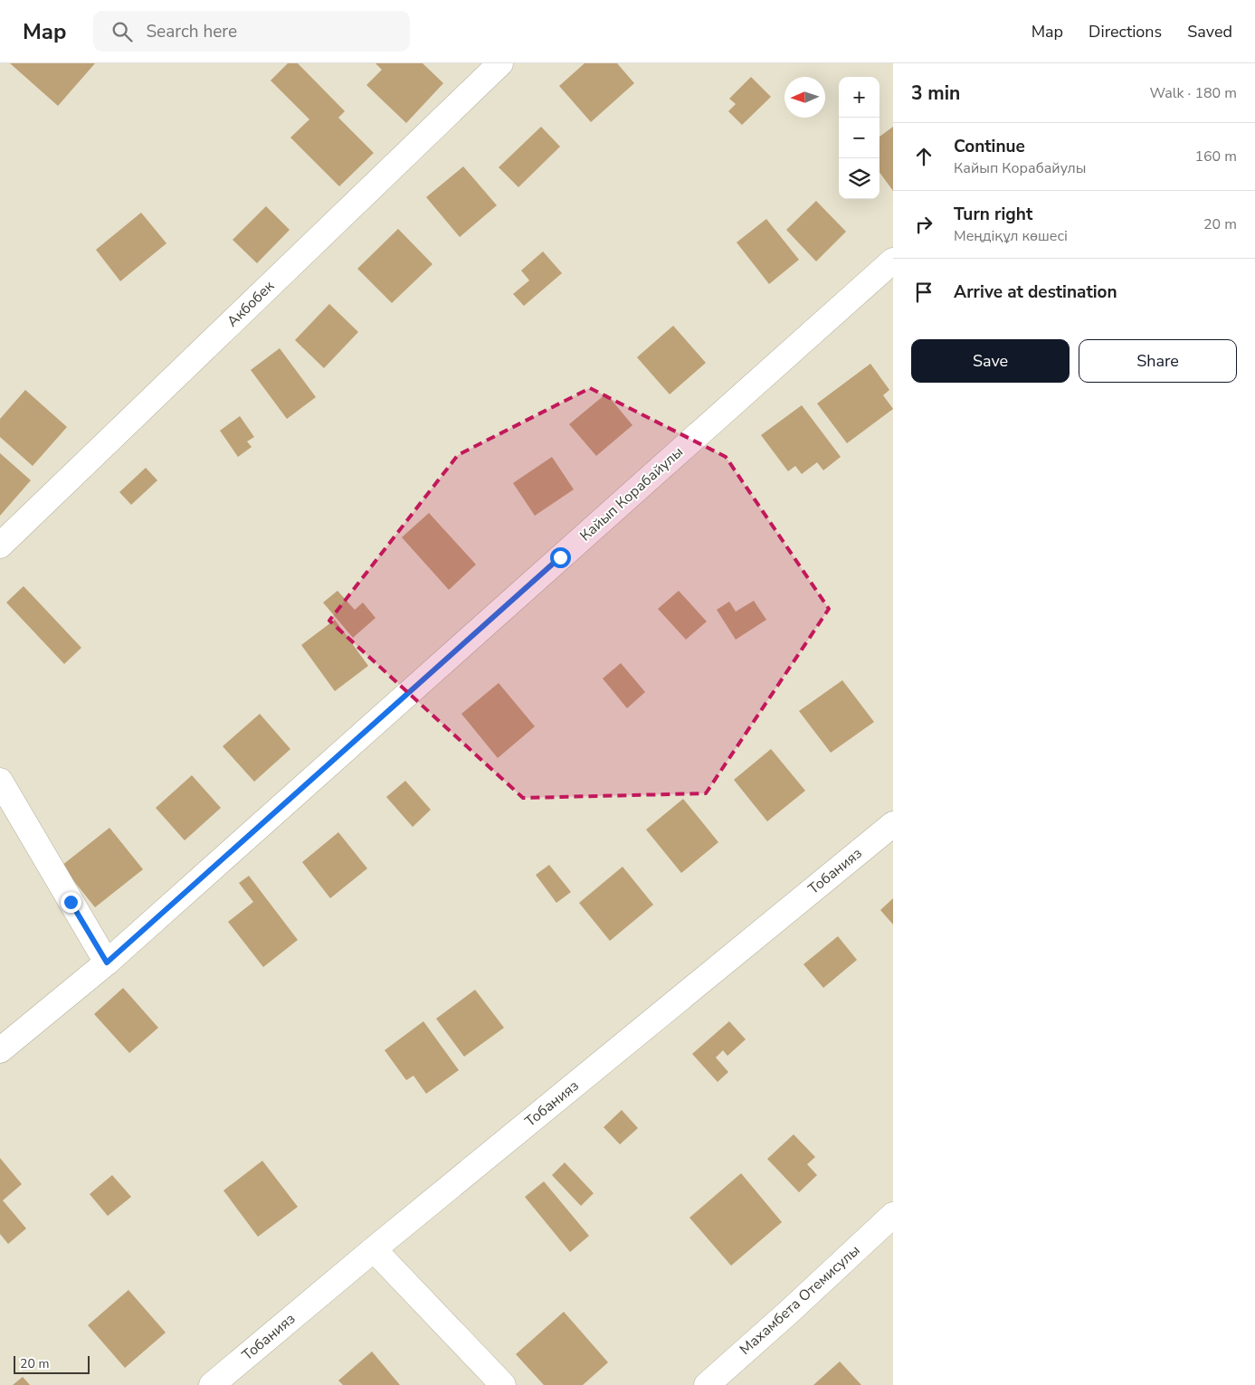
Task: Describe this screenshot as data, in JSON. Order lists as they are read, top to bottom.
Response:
{
  "streets": {
    "street": [
      "Акбобек",
      "Кайып Корабайулы",
      "Тобанияз",
      "Махамбета Отемисулы"
    ]
  },
  "scale_bar": "20 m",
  "north": "left",
  "page": {
    "header": "Map",
    "search": "Search here",
    "nav": ["Map", "Directions", "Saved"],
    "heading": ["3 min", "Walk · 180 m"],
    "map_buttons": ["+", "−"],
    "list": [
      ["Continue", "Кайып Корабайулы", "160 m"],
      ["Turn right", "Меңдіқұл көшесі", "20 m"],
      "Arrive at destination"
    ],
    "buttons": ["Save", "Share"],
    "scale": "20 m"
  }
}
